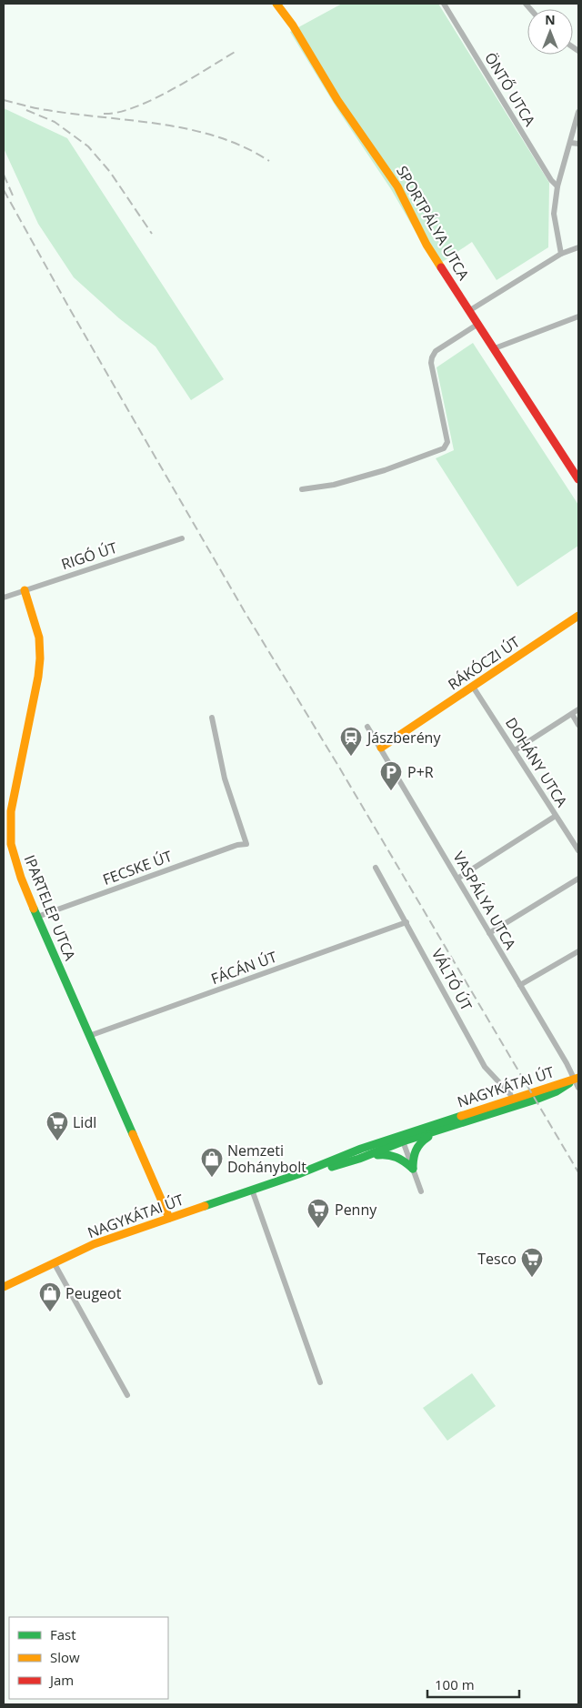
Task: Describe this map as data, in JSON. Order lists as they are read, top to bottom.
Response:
{
  "streets": {
    "street": [
      "ÖNTŐ UTCA",
      "SPORTPÁLYA UTCA",
      "RIGÓ ÚT",
      "RÁKÓCZI ÚT",
      "DOHÁNY UTCA",
      "FECSKE ÚT",
      "VASPÁLYA UTCA",
      "IPARTELEP UTCA",
      "FÁCÁN ÚT",
      "VÁLTÓ ÚT",
      "NAGYKÁTAI ÚT"
    ]
  },
  "crossings": [
    ["RIGÓ ÚT", "IPARTELEP UTCA"],
    ["RÁKÓCZI ÚT", "DOHÁNY UTCA"],
    ["RÁKÓCZI ÚT", "VASPÁLYA UTCA"],
    ["FECSKE ÚT", "IPARTELEP UTCA"],
    ["VASPÁLYA UTCA", "NAGYKÁTAI ÚT"],
    ["IPARTELEP UTCA", "FÁCÁN ÚT"],
    ["IPARTELEP UTCA", "NAGYKÁTAI ÚT"],
    ["FÁCÁN ÚT", "VÁLTÓ ÚT"],
    ["VÁLTÓ ÚT", "NAGYKÁTAI ÚT"]
  ],
  "places": {
    "station": ["Jászberény"],
    "parking": ["P+R"],
    "supermarket": ["Lidl", "Penny", "Tesco"],
    "shop": ["Nemzeti Dohánybolt", "Peugeot"]
  },
  "legend": ["Fast", "Slow", "Jam"],
  "scale_bar": "100 m",
  "north": "top"
}
